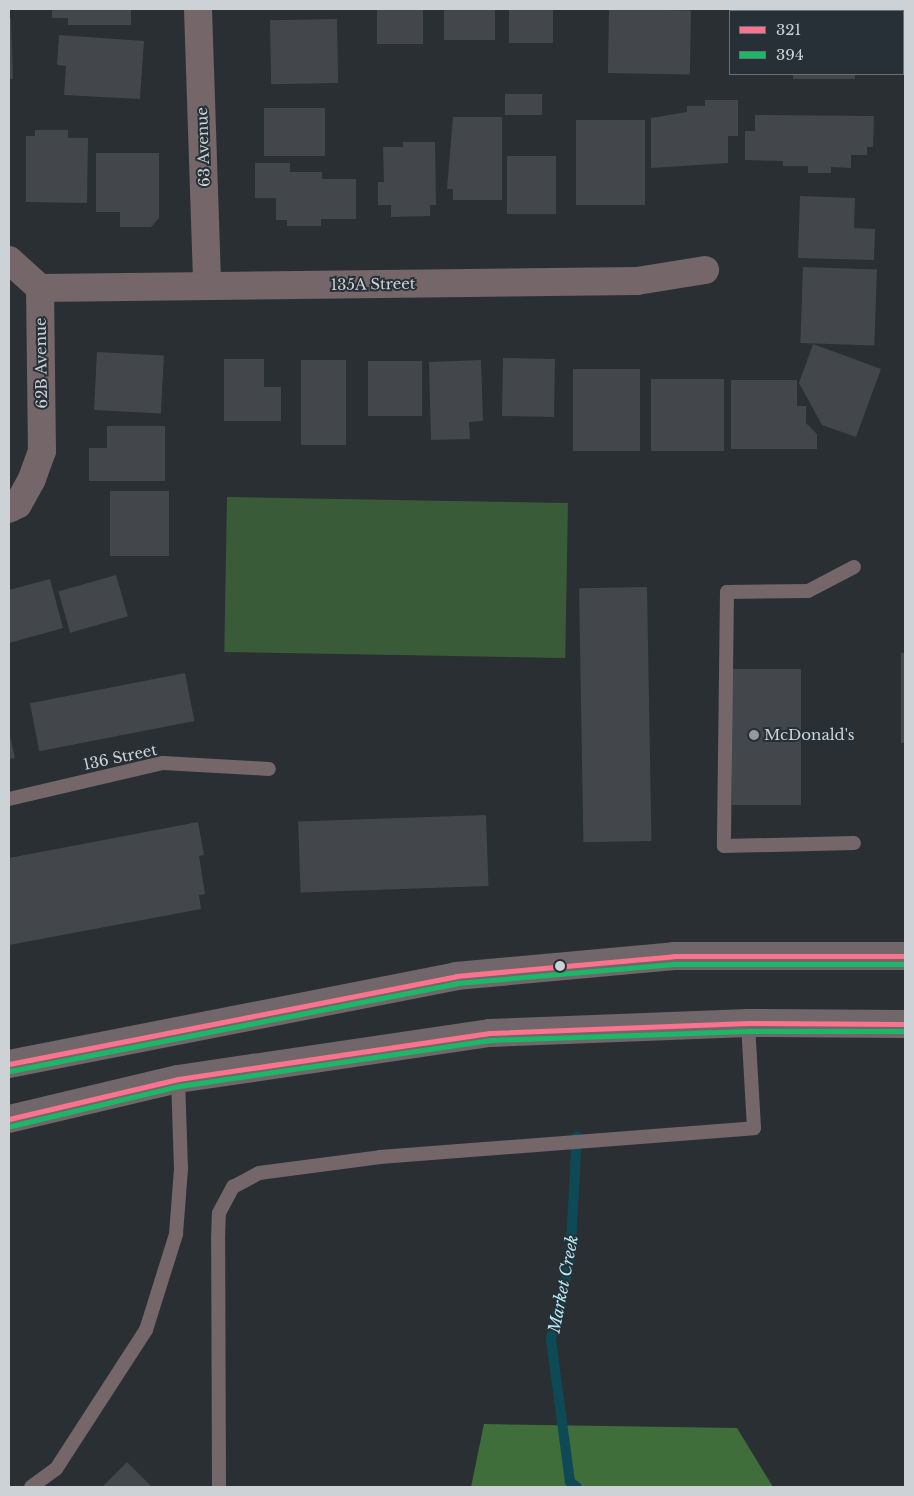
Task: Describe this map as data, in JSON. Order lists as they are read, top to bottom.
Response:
{
  "streets": {
    "street": ["63 Avenue", "135A Street", "62B Avenue"],
    "lane": ["136 Street"]
  },
  "crossings": [
    ["63 Avenue", "135A Street"],
    ["135A Street", "62B Avenue"]
  ],
  "water": ["Market Creek"],
  "places": ["McDonald's"],
  "lines": ["transit line 321", "transit line 394"],
  "legend": ["321", "394"]
}
